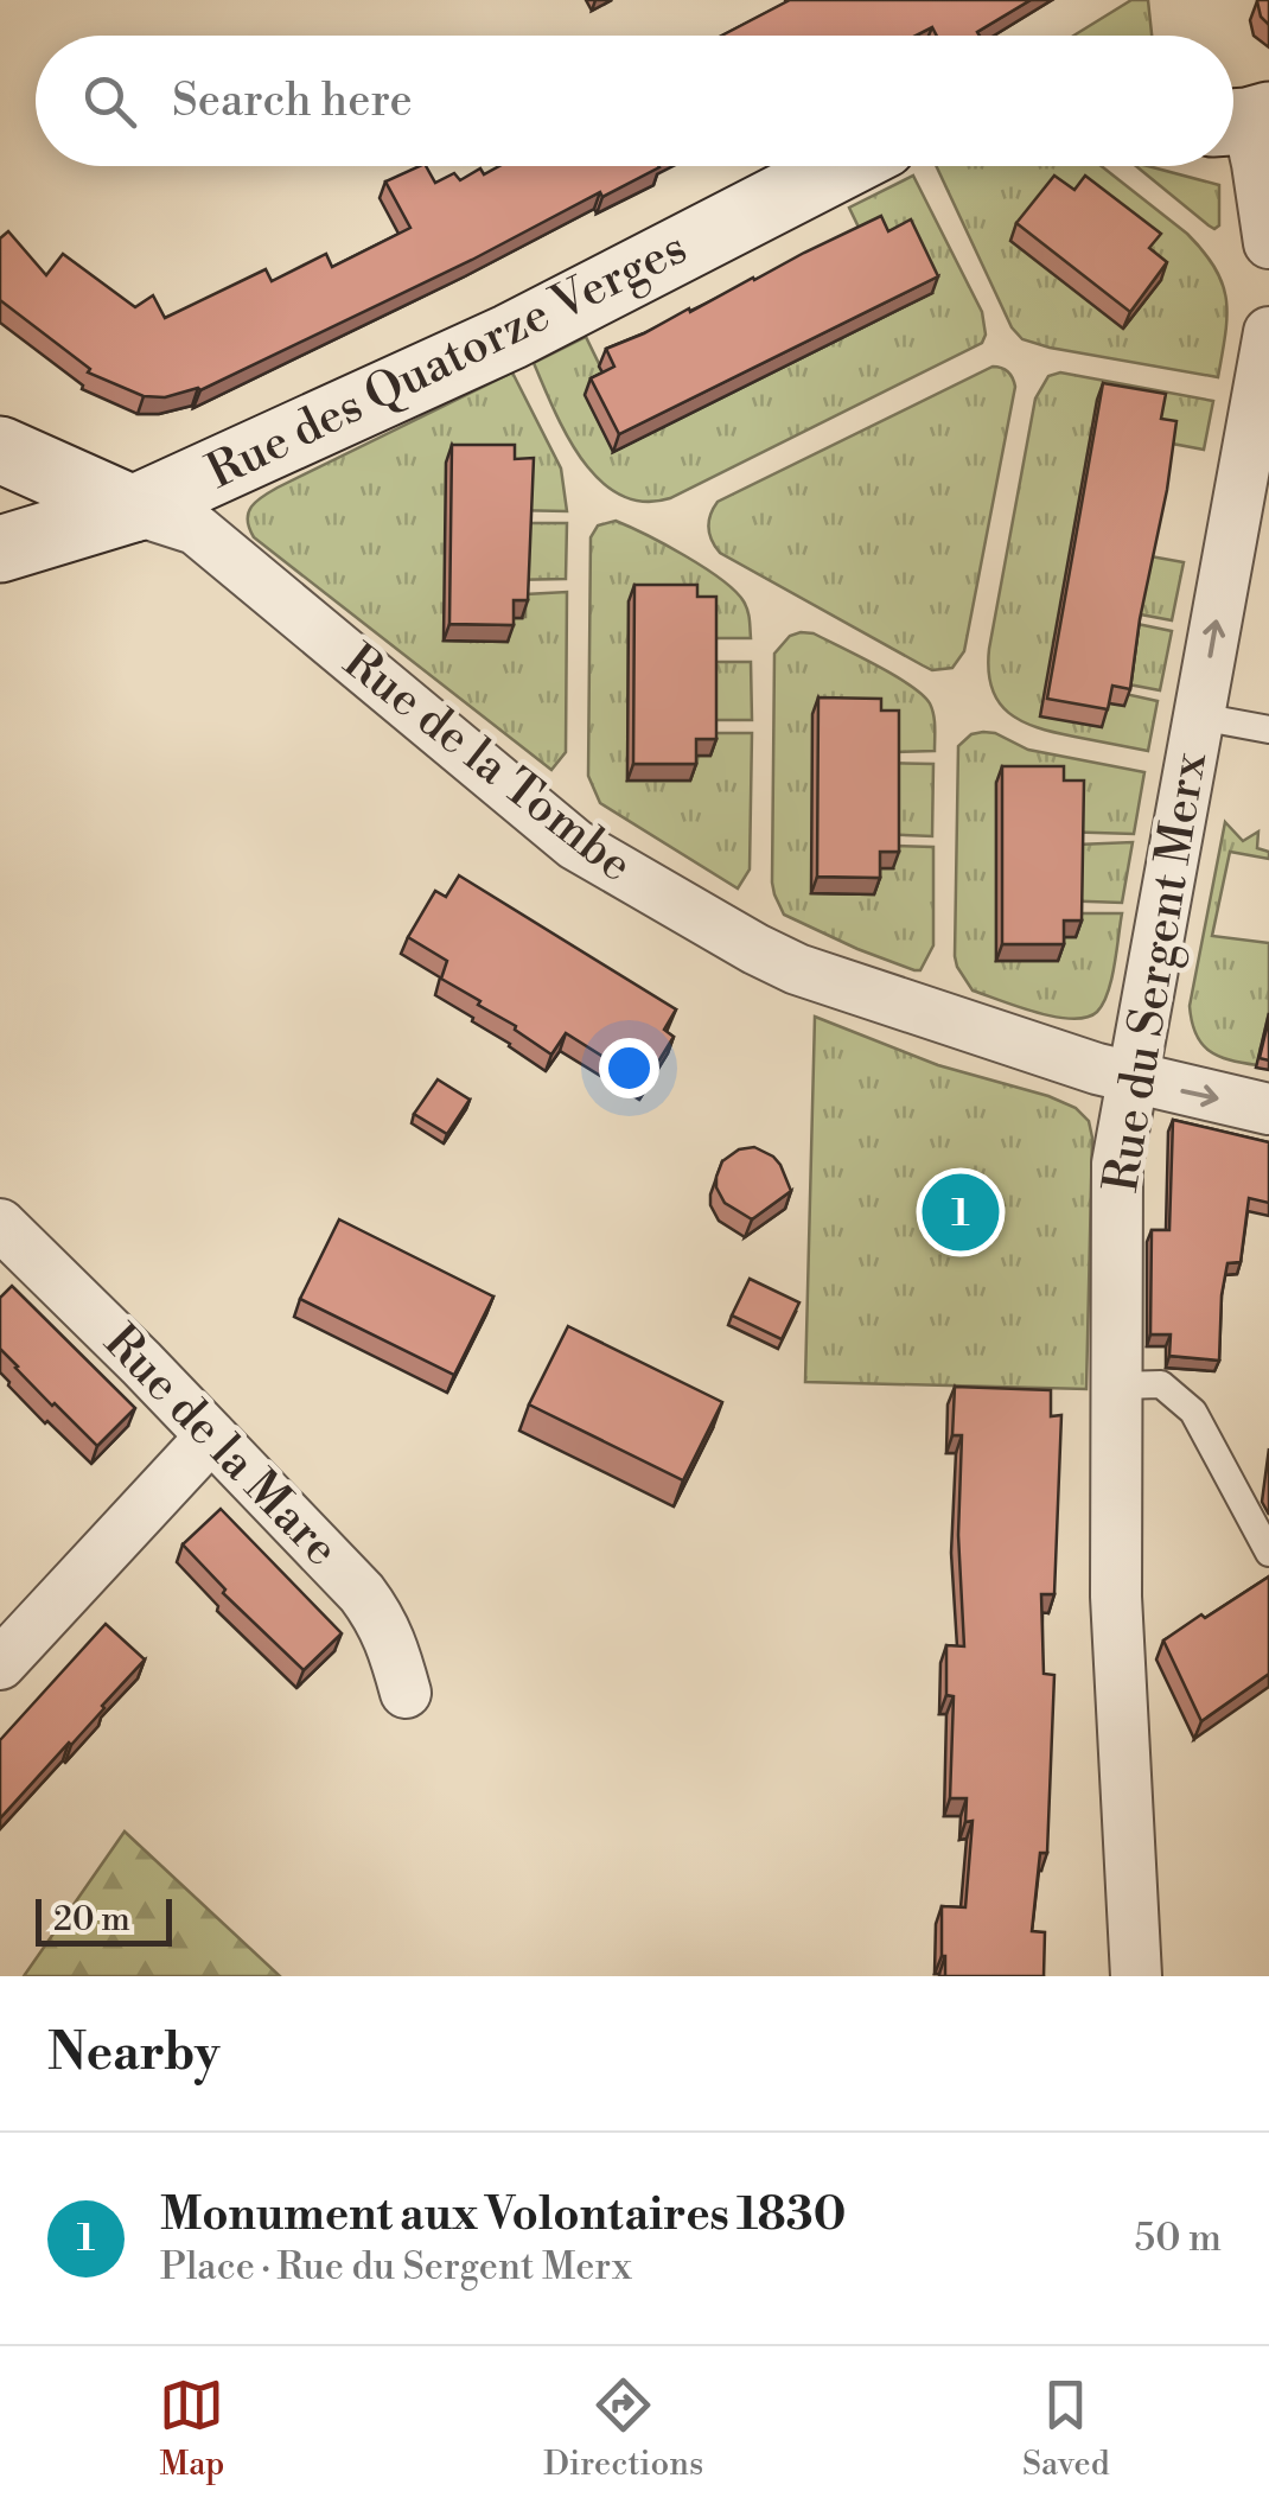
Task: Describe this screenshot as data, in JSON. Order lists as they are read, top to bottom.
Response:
{
  "streets": {
    "street": [
      "Rue des Quatorze Verges",
      "Rue de la Tombe",
      "Rue du Sergent Merx",
      "Rue de la Mare"
    ]
  },
  "crossings": [
    ["Rue des Quatorze Verges", "Rue de la Tombe"],
    ["Rue de la Tombe", "Rue du Sergent Merx"]
  ],
  "scale_bar": "20 m",
  "page": {
    "search": "Search here",
    "pins": "1",
    "scale": "20 m",
    "heading": "Nearby",
    "list": [
      {
        "mark": "1",
        "name": "Monument aux Volontaires 1830",
        "note": "Place · Rue du Sergent Merx",
        "value": "50 m"
      }
    ],
    "nav": ["Map", "Directions", "Saved"]
  }
}
